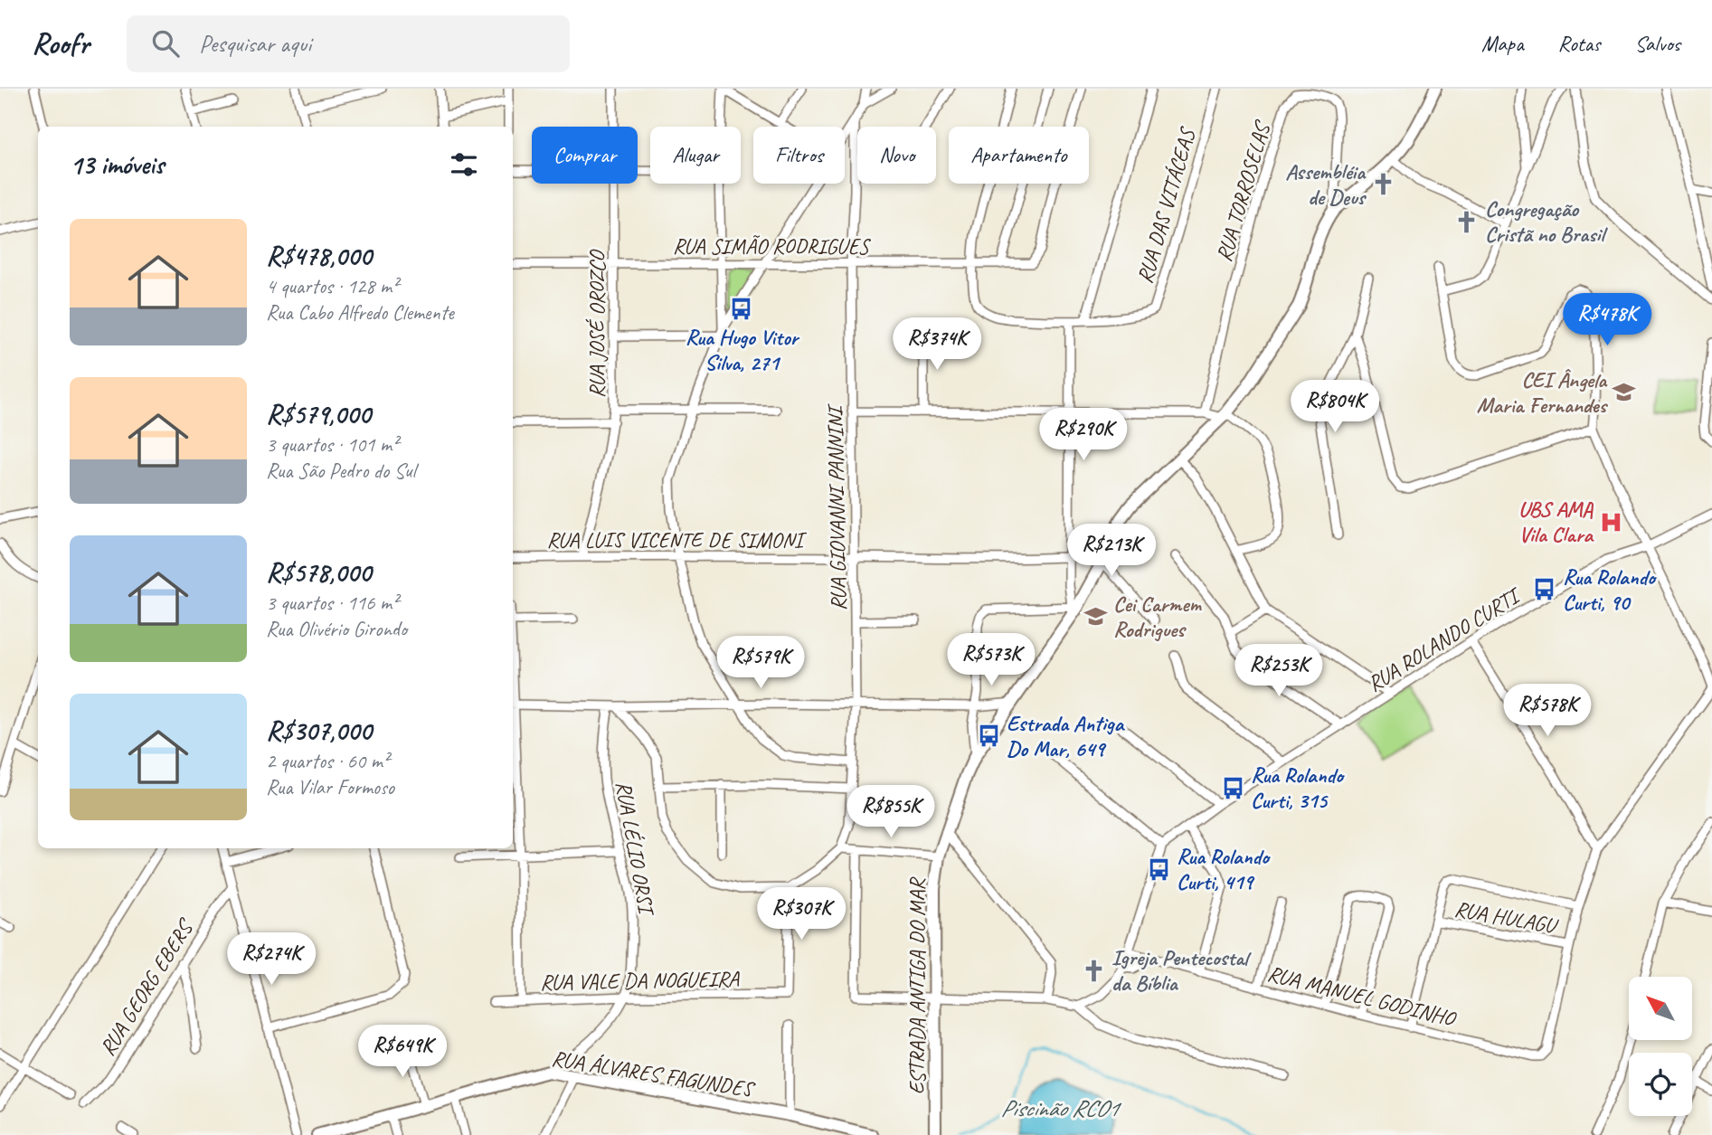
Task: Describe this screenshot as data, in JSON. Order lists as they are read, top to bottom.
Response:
{
  "streets": {
    "street": [
      "RUA TORROSELAS",
      "RUA DAS VITÁCEAS",
      "RUA SIMÃO RODRIGUES",
      "RUA JOSÉ OROZCO",
      "RUA GIOVANNI PANNINI",
      "RUA LUIS VICENTE DE SIMONI",
      "RUA ROLANDO CURTI",
      "RUA LÉLIO ORSI",
      "RUA HULAGU",
      "RUA VALE DA NOGUEIRA",
      "ESTRADA ANTIGA DO MAR",
      "RUA GEORG EBERS",
      "RUA MANUEL GODINHO",
      "RUA ÁLVARES FAGUNDES"
    ]
  },
  "crossings": [
    ["RUA TORROSELAS", "ESTRADA ANTIGA DO MAR"],
    ["RUA DAS VITÁCEAS", "RUA SIMÃO RODRIGUES"],
    ["RUA SIMÃO RODRIGUES", "RUA JOSÉ OROZCO"],
    ["RUA SIMÃO RODRIGUES", "RUA GIOVANNI PANNINI"],
    ["RUA JOSÉ OROZCO", "RUA LUIS VICENTE DE SIMONI"],
    ["RUA GIOVANNI PANNINI", "RUA LUIS VICENTE DE SIMONI"],
    ["RUA LUIS VICENTE DE SIMONI", "ESTRADA ANTIGA DO MAR"],
    ["RUA LÉLIO ORSI", "RUA VALE DA NOGUEIRA"],
    ["RUA LÉLIO ORSI", "RUA ÁLVARES FAGUNDES"],
    ["RUA HULAGU", "RUA MANUEL GODINHO"]
  ],
  "water": ["Piscinão RCO1"],
  "places": {
    "church": ["Assembléia de Deus", "Congregação Cristã no Brasil", "Igreja Pentecostal da Bíblia"],
    "bus stop": [
      "Rua Hugo Vitor Silva, 271",
      "Rua Rolando Curti, 90",
      "Estrada Antiga Do Mar, 649",
      "Rua Rolando Curti, 315",
      "Rua Rolando Curti, 419"
    ],
    "school or university": ["CEI Ângela Maria Fernandes", "Cei Carmem Rodrigues"],
    "hospital": ["UBS AMA Vila Clara"]
  },
  "north": "top left",
  "page": {
    "header": "Roofr",
    "search": "Pesquisar aqui",
    "nav": ["Mapa", "Rotas", "Salvos"],
    "chip": [
      "Comprar",
      "Alugar",
      "Filtros",
      "Novo",
      "Apartamento"
    ],
    "heading": "13 imóveis",
    "list": [
      {
        "name": "R$478,000",
        "note": "4 quartos · 128 m² · Rua Cabo Alfredo Clemente"
      },
      {
        "name": "R$579,000",
        "note": "3 quartos · 101 m² · Rua São Pedro do Sul"
      },
      {
        "name": "R$578,000",
        "note": "3 quartos · 116 m² · Rua Olivério Girondo"
      },
      {
        "name": "R$307,000",
        "note": "2 quartos · 60 m² · Rua Vilar Formoso"
      }
    ],
    "price": [
      "R$478K",
      "R$374K",
      "R$804K",
      "R$290K",
      "R$213K",
      "R$573K",
      "R$579K",
      "R$253K",
      "R$578K",
      "R$855K",
      "R$307K",
      "R$274K",
      "R$649K"
    ]
  }
}
